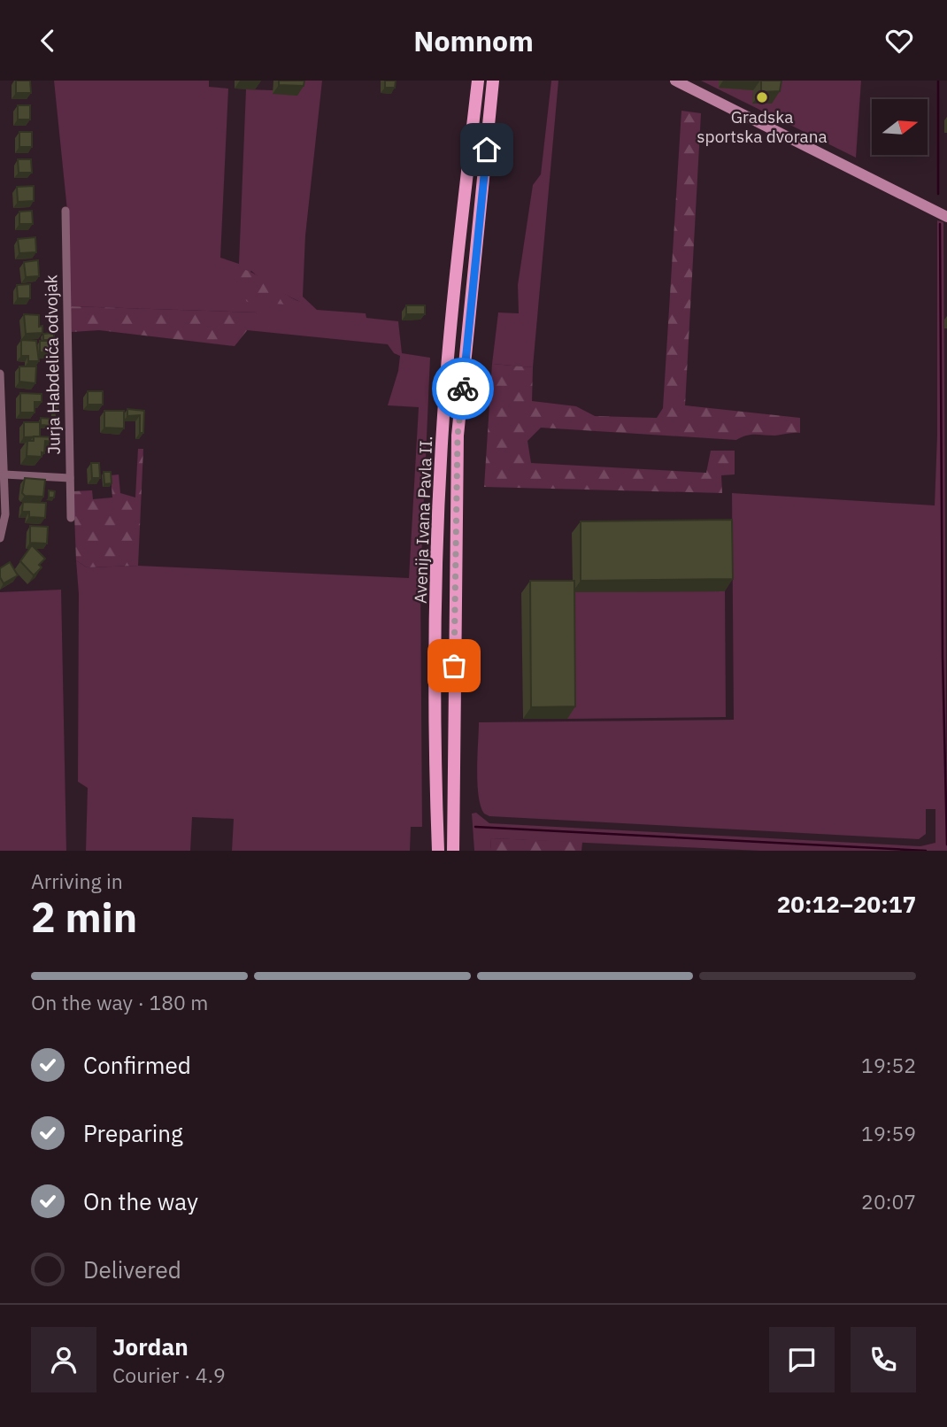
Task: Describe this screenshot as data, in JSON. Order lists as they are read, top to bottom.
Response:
{
  "streets": {
    "main road": ["Avenija Ivana Pavla II."],
    "street": ["Jurja Habdelića odvojak"]
  },
  "places": ["Gradska sportska dvorana"],
  "north": "right",
  "page": {
    "header": "Nomnom",
    "heading": ["2 min", "Arriving in", "20:12–20:17"],
    "panel": ["Jordan", "Courier · 4.9"],
    "bar": "On the way · 180 m",
    "list": [
      ["Confirmed", "19:52"],
      ["Preparing", "19:59"],
      ["On the way", "20:07"],
      "Delivered"
    ]
  }
}
